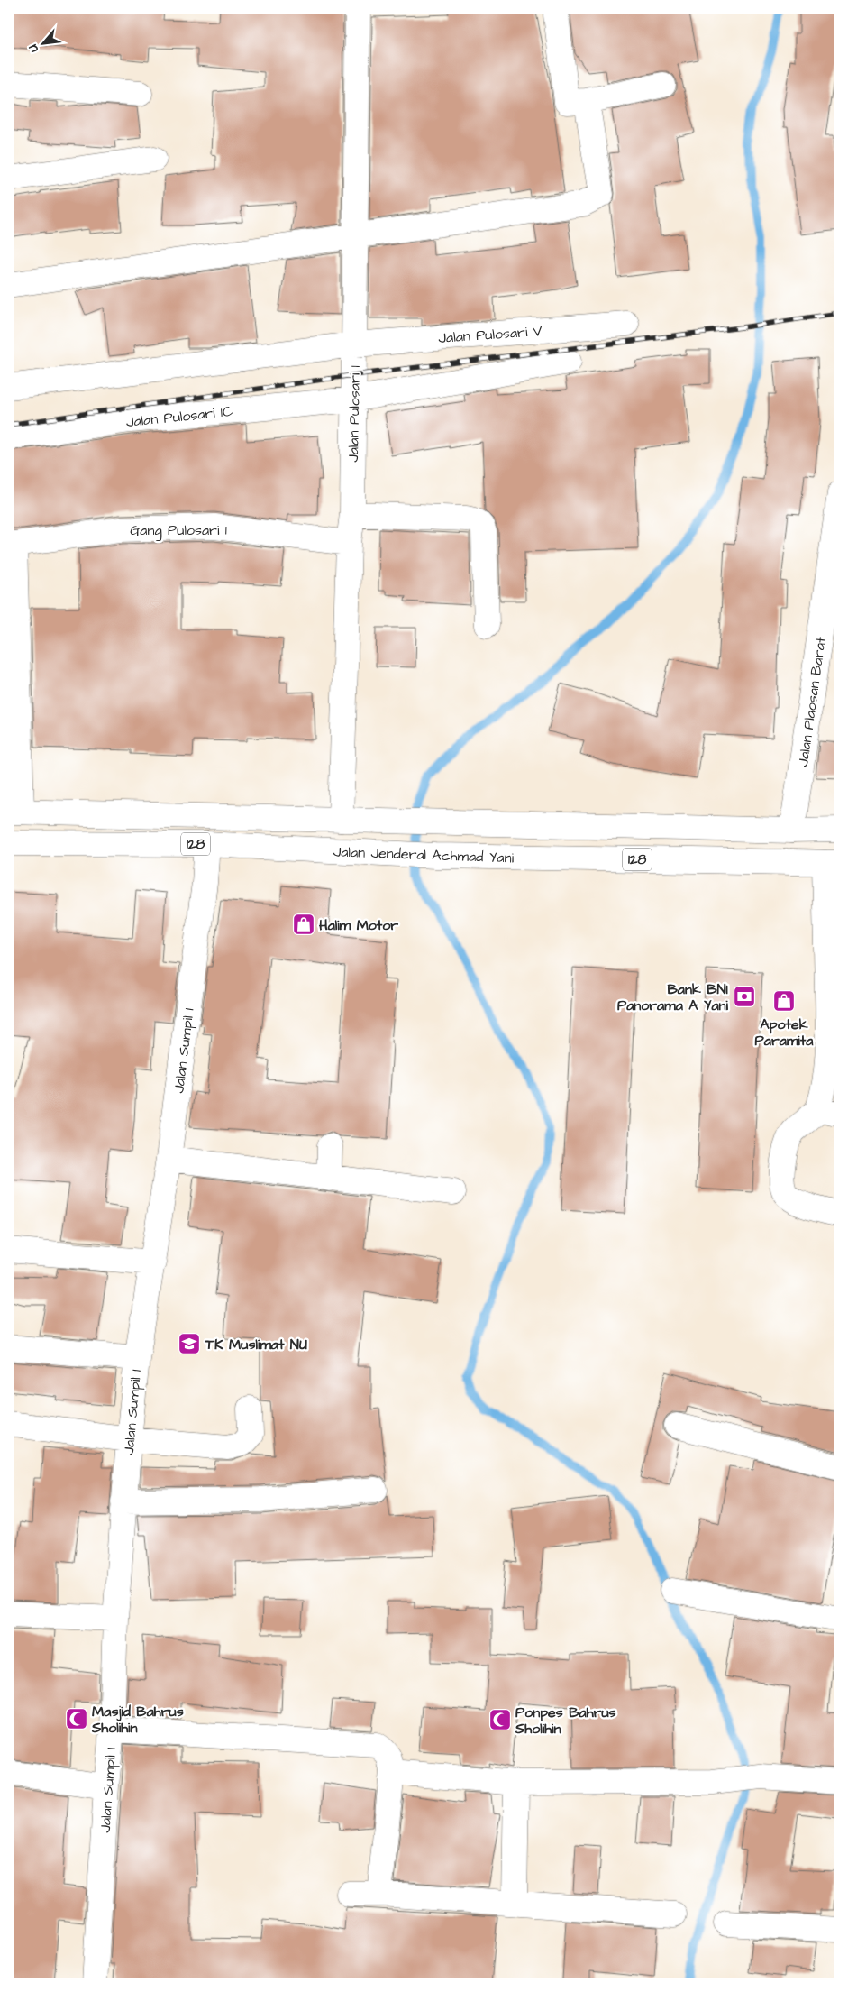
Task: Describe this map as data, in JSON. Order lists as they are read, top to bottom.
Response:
{
  "streets": {
    "street": [
      "Jalan Pulosari V",
      "Jalan Pulosari 1",
      "Jalan Pulosari 1C",
      "Gang Pulosari 1",
      "Jalan Plaosan Barat",
      "128",
      "Jalan Jenderal Achmad Yani",
      "Jalan Sumpil 1"
    ]
  },
  "crossings": [
    ["Jalan Pulosari V", "Jalan Pulosari 1"],
    ["Jalan Pulosari 1", "Jalan Pulosari 1C"],
    ["Jalan Pulosari 1", "Gang Pulosari 1"],
    ["Jalan Pulosari 1", "128"],
    ["Jalan Plaosan Barat", "128"],
    ["Jalan Jenderal Achmad Yani", "Jalan Sumpil 1"]
  ],
  "places": {
    "shop": ["Halim Motor", "Apotek Paramita"],
    "bank": ["Bank BNI Panorama A Yani"],
    "school or university": ["TK Muslimat NU"],
    "mosque": ["Masjid Bahrus Sholihin", "Ponpes Bahrus Sholihin"]
  },
  "north": "bottom left"
}
